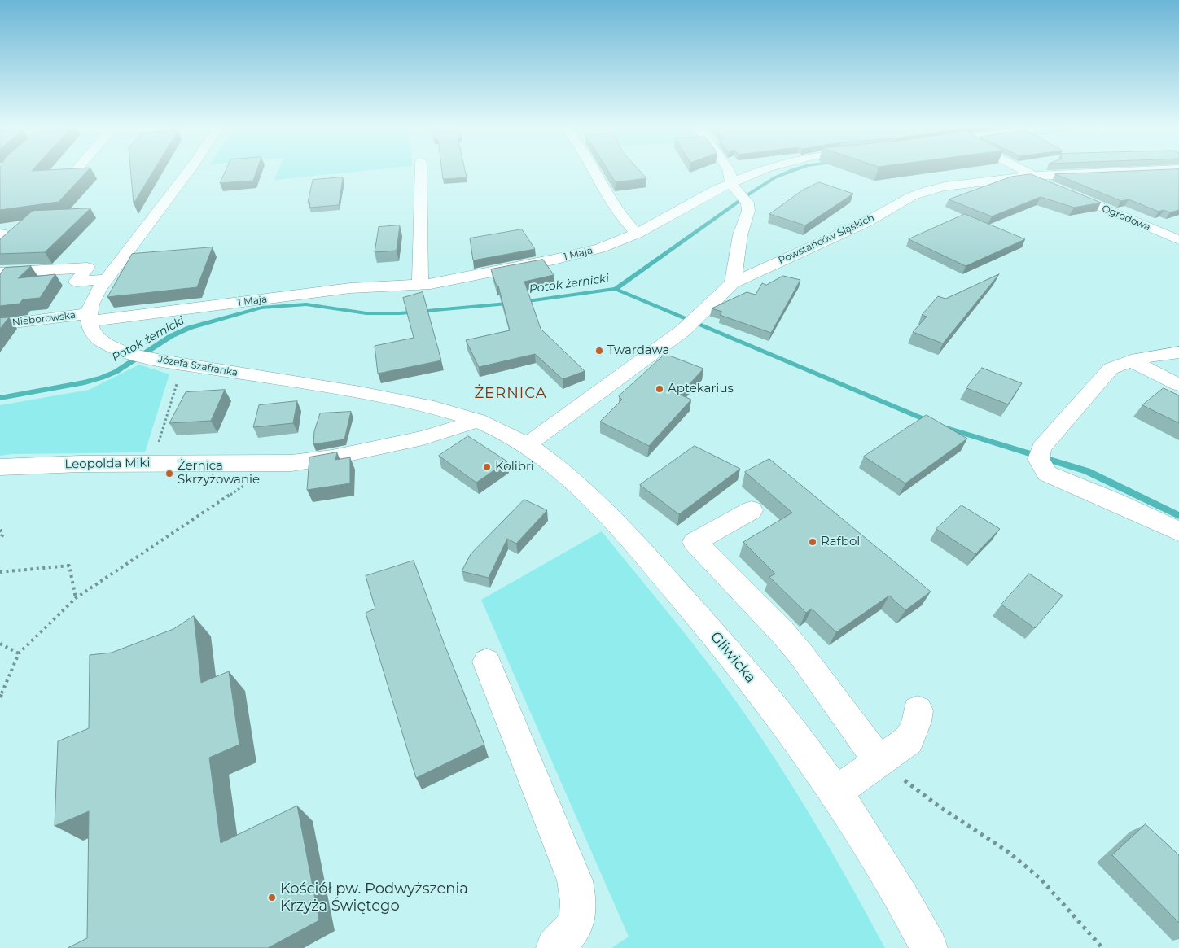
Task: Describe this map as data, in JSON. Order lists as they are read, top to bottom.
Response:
{
  "streets": {
    "street": [
      "Ogrodowa",
      "Powstańców Śląskich",
      "1 Maja",
      "Nieborowska",
      "Józefa Szafranka",
      "Leopolda Miki",
      "Gliwicka"
    ]
  },
  "crossings": [
    ["Ogrodowa", "Powstańców Śląskich"],
    ["Powstańców Śląskich", "Gliwicka"],
    ["1 Maja", "Nieborowska"],
    ["1 Maja", "Józefa Szafranka"],
    ["Nieborowska", "Józefa Szafranka"],
    ["Józefa Szafranka", "Leopolda Miki"],
    ["Józefa Szafranka", "Gliwicka"],
    ["Leopolda Miki", "Gliwicka"]
  ],
  "districts": ["ŻERNICA"],
  "water": ["Potok żernicki"],
  "places": [
    "Twardawa",
    "Aptekarius",
    "Kolibri",
    "Żernica Skrzyżowanie",
    "Rafbol",
    "Kościół pw. Podwyższenia Krzyża Świętego"
  ]
}
